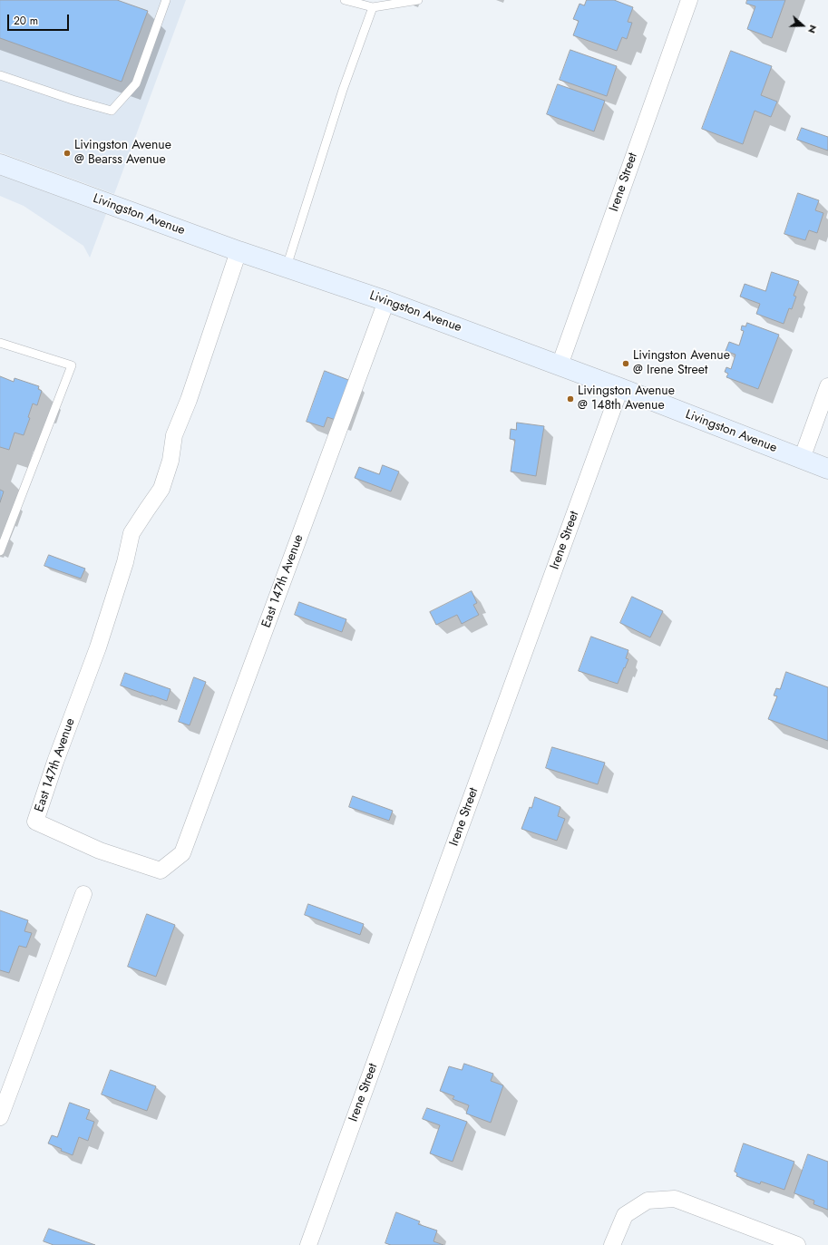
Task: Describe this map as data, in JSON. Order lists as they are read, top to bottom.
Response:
{
  "streets": {
    "street": ["Irene Street", "Livingston Avenue", "East 147th Avenue"]
  },
  "crossings": [
    ["Irene Street", "Livingston Avenue"],
    ["Livingston Avenue", "East 147th Avenue"]
  ],
  "places": ["Livingston Avenue @ Bearss Avenue", "Livingston Avenue @ Irene Street", "Livingston Avenue @ 148th Avenue"],
  "scale_bar": "20 m",
  "north": "right"
}
